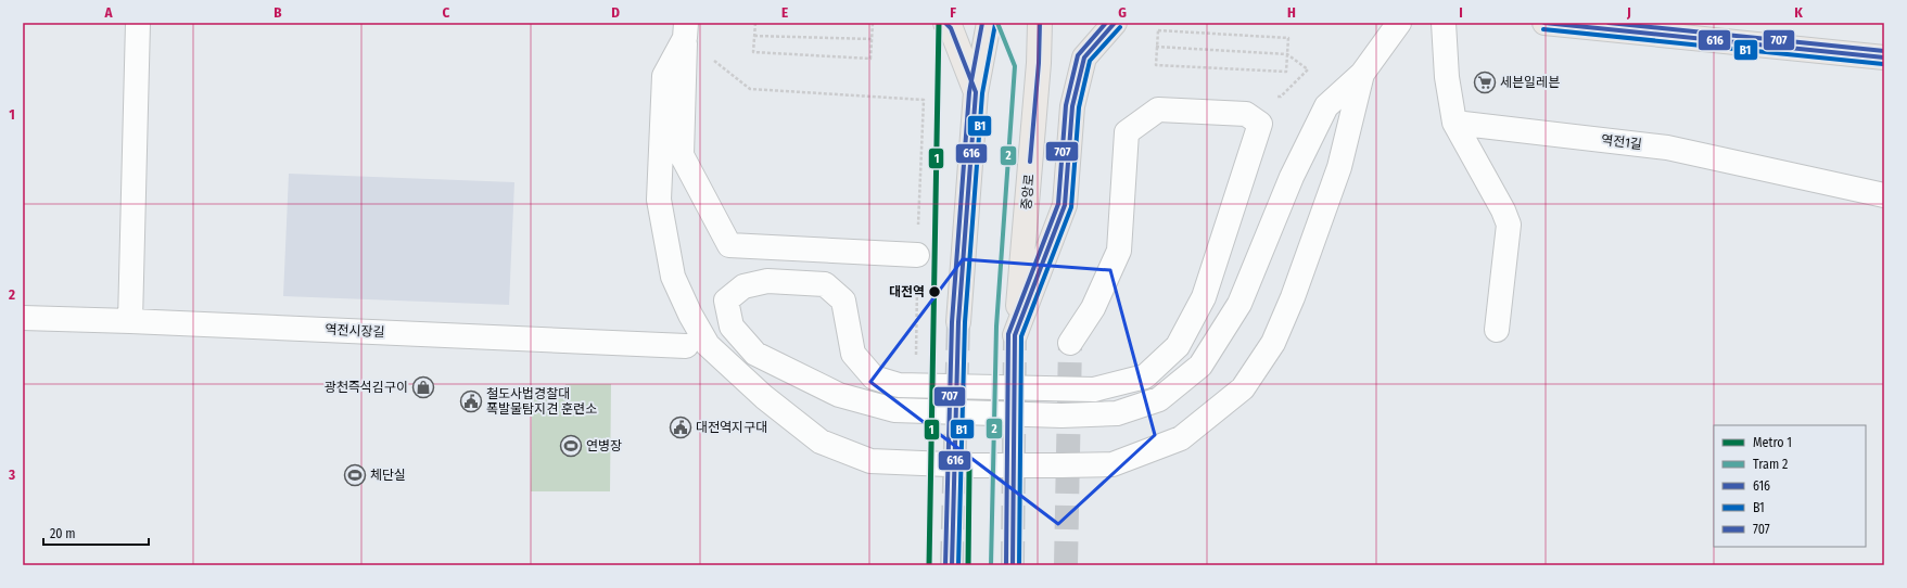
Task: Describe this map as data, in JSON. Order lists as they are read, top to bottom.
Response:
{
  "streets": {
    "main road": ["중앙로"],
    "street": ["역전1길", "역전시장길"]
  },
  "places": {
    "supermarket": ["세븐일레븐"],
    "other": ["대전역"],
    "shop": ["광천즉석김구이"],
    "public building": ["철도사법경찰대 폭발물탐지견 훈련소", "대전역지구대"],
    "sports": ["연병장", "체단실"]
  },
  "lines": [
    "metro line 1",
    "tram line 2",
    "transit line 616",
    "transit line 707",
    "transit line B1"
  ],
  "legend": [
    "Metro 1",
    "Tram 2",
    "616",
    "B1",
    "707"
  ],
  "scale_bar": "20 m",
  "grid": {
    "columns": [
      "A",
      "B",
      "C",
      "D",
      "E",
      "F",
      "G",
      "H",
      "I",
      "J",
      "K"
    ],
    "rows": ["1", "2", "3"]
  }
}
